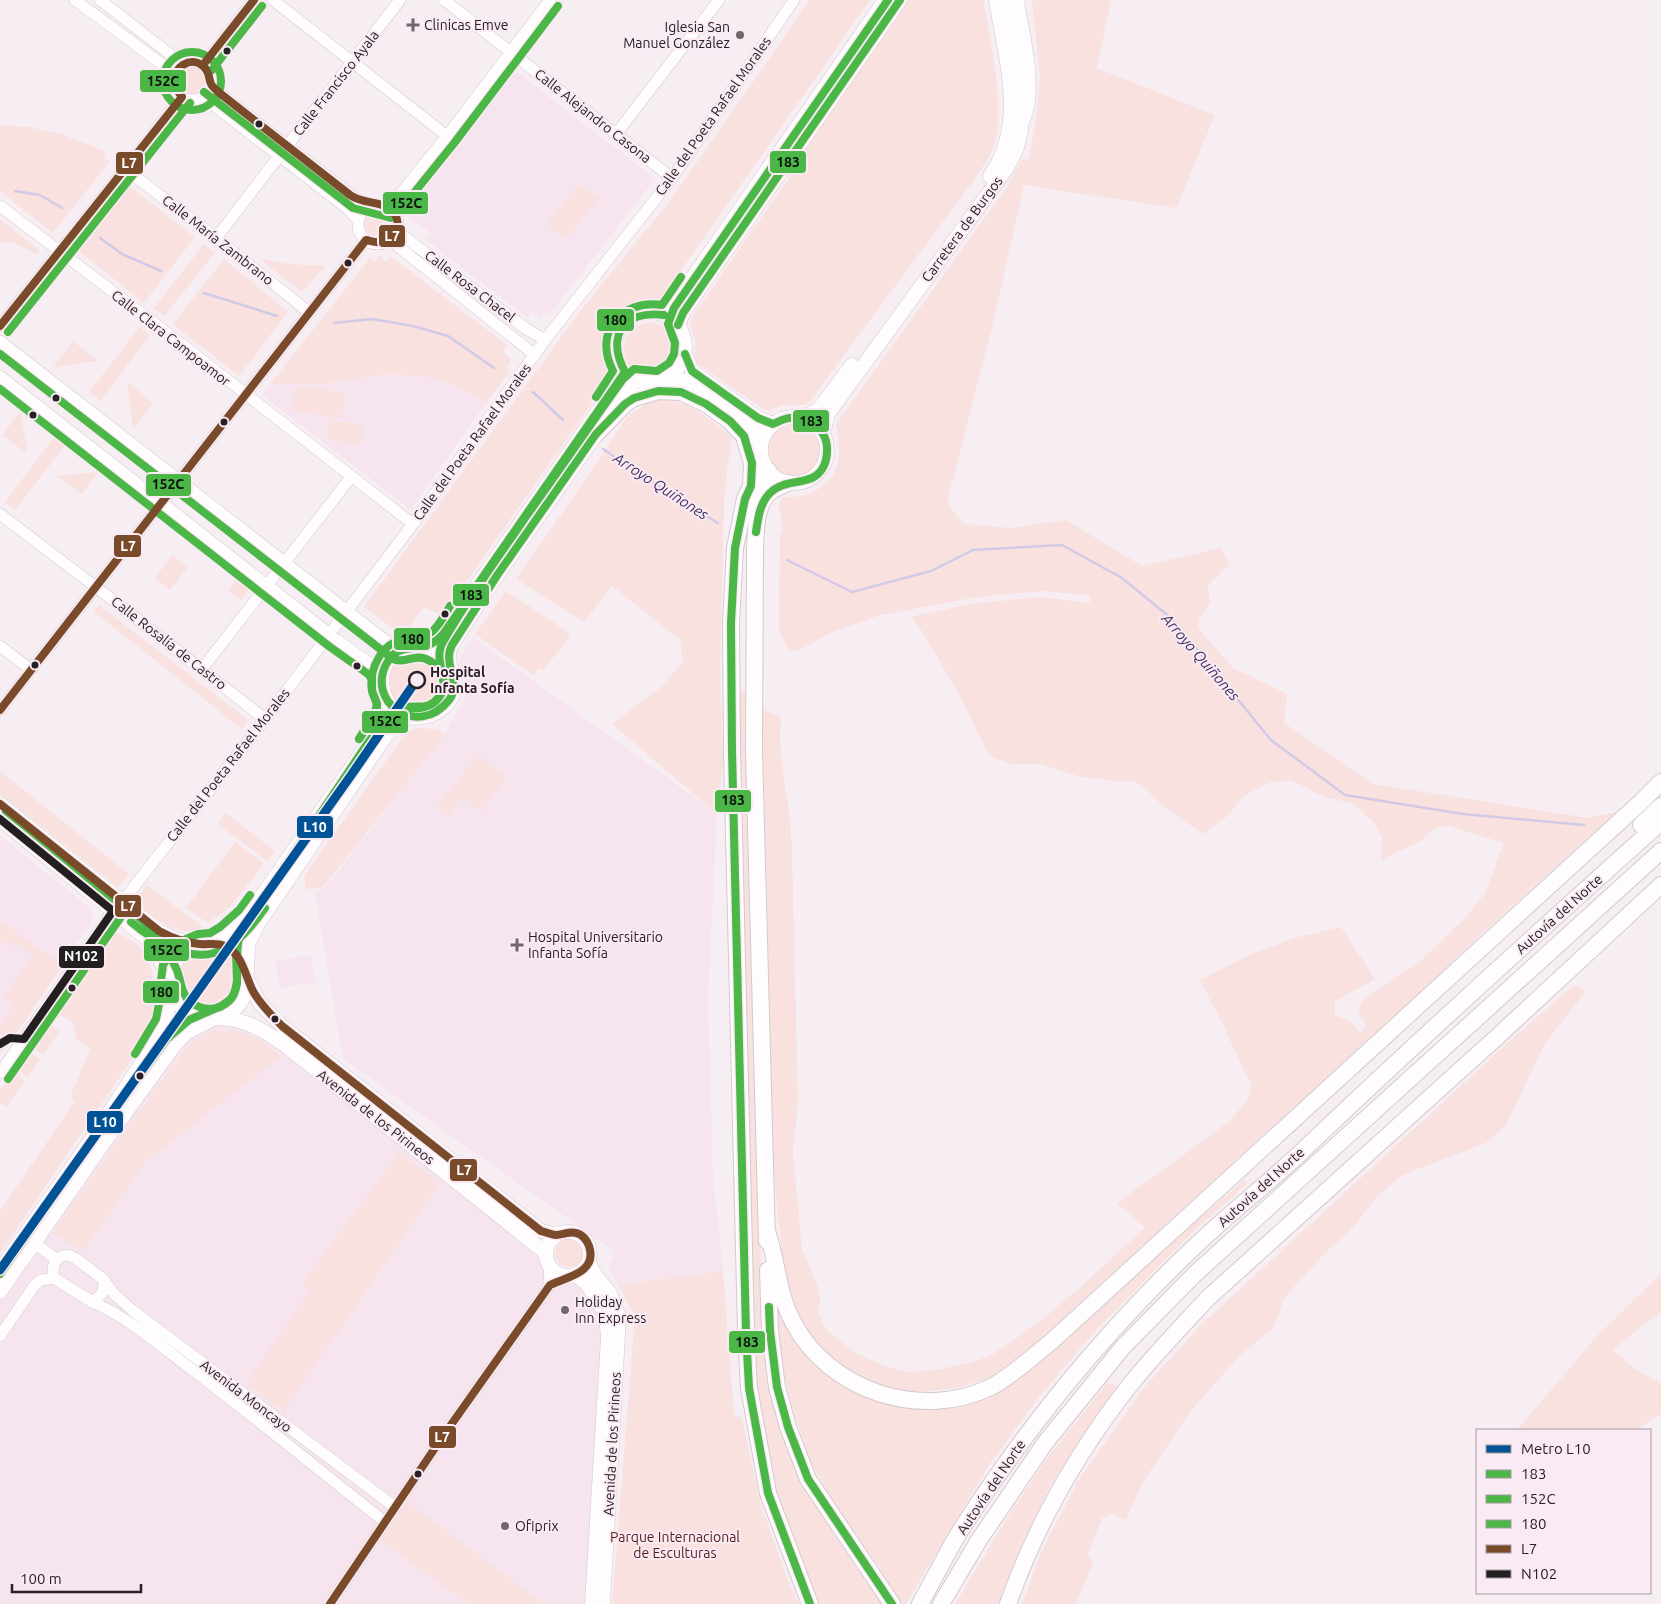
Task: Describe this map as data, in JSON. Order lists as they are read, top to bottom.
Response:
{
  "streets": {
    "highway": ["Autovía del Norte"],
    "main road": ["Carretera de Burgos", "Avenida de los Pirineos"],
    "street": [
      "Calle Francisco Ayala",
      "Calle Alejandro Casona",
      "Calle del Poeta Rafael Morales",
      "Calle María Zambrano",
      "Calle Rosa Chacel",
      "Calle Clara Campoamor",
      "Calle Rosalía de Castro",
      "Avenida Moncayo"
    ]
  },
  "crossings": [
    ["Calle Francisco Ayala", "Calle María Zambrano"],
    ["Calle Alejandro Casona", "Calle del Poeta Rafael Morales"],
    ["Calle del Poeta Rafael Morales", "Calle Rosa Chacel"],
    ["Calle del Poeta Rafael Morales", "Calle Clara Campoamor"],
    ["Calle del Poeta Rafael Morales", "Calle Rosalía de Castro"]
  ],
  "water": ["Arroyo Quiñones"],
  "parks": ["Parque Internacional de Esculturas"],
  "places": {
    "health": ["Clinicas Emve", "Hospital Universitario Infanta Sofía"],
    "other": [
      "Iglesia San Manuel González",
      "Hospital Infanta Sofía",
      "Holiday Inn Express",
      "Ofiprix"
    ]
  },
  "lines": [
    "transit line 183",
    "transit line 180",
    "transit line L7",
    "transit line 152C",
    "metro line L10",
    "transit line N102"
  ],
  "legend": [
    "Metro L10",
    "183",
    "152C",
    "180",
    "L7",
    "N102"
  ],
  "scale_bar": "100 m"
}
